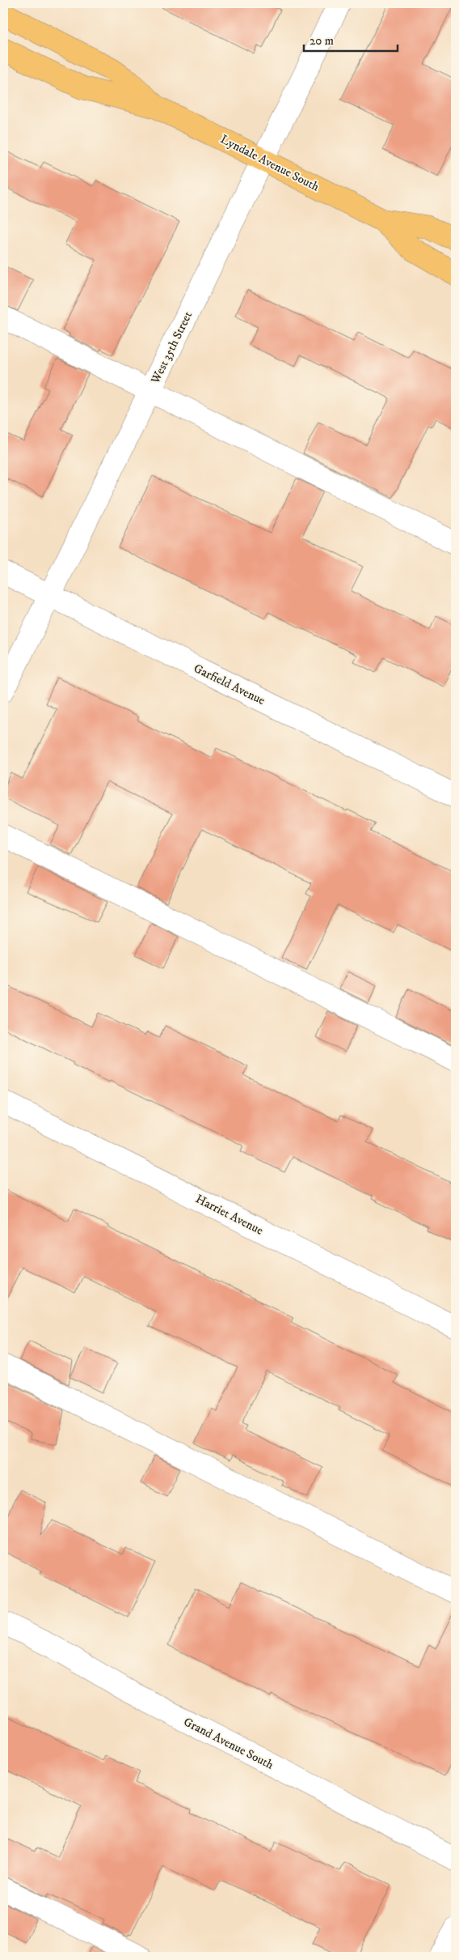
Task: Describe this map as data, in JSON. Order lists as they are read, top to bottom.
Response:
{
  "streets": {
    "main road": ["Lyndale Avenue South"],
    "street": [
      "West 35th Street",
      "Garfield Avenue",
      "Harriet Avenue",
      "Grand Avenue South"
    ]
  },
  "crossings": [
    ["Lyndale Avenue South", "West 35th Street"],
    ["West 35th Street", "Garfield Avenue"]
  ],
  "scale_bar": "20 m"
}
